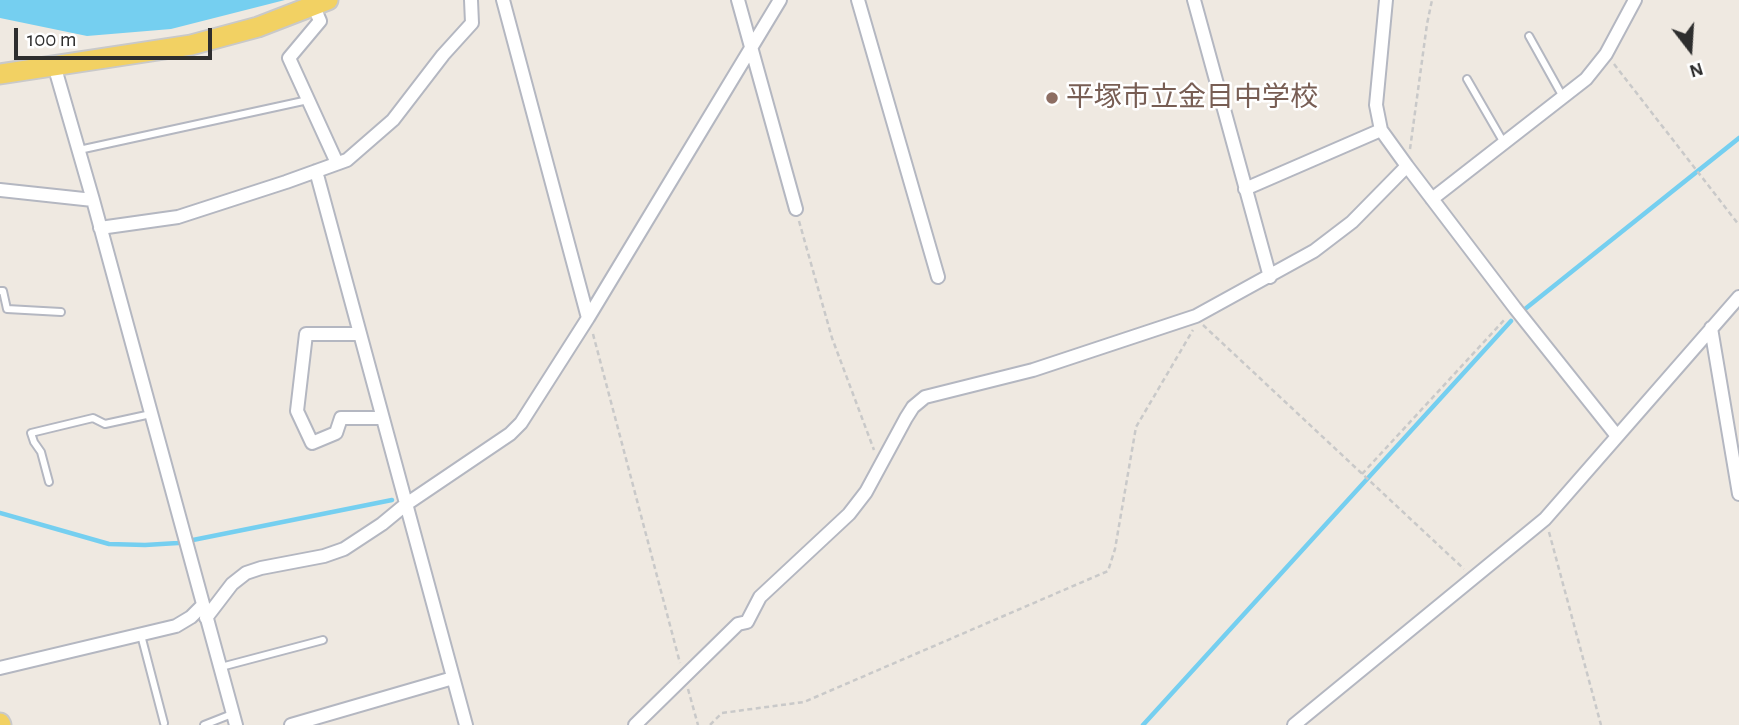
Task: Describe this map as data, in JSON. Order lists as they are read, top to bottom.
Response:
{
  "places": ["平塚市立金目中学校"],
  "scale_bar": "100 m",
  "north": "bottom"
}
